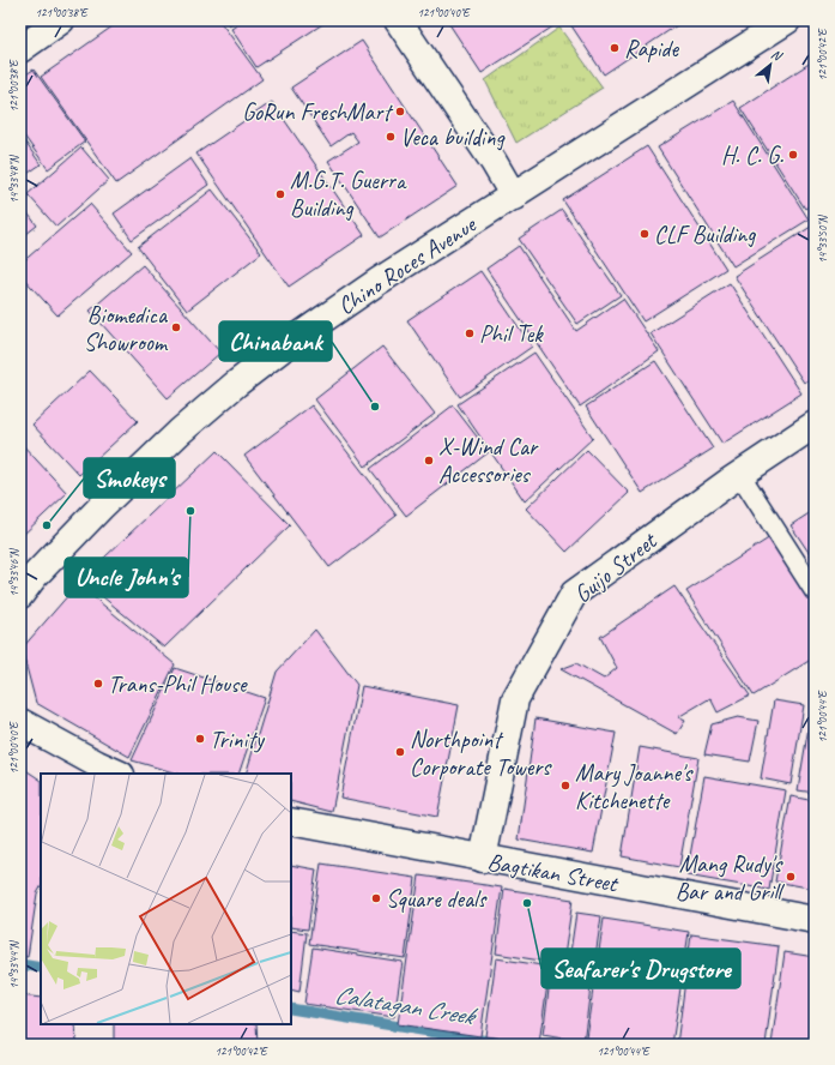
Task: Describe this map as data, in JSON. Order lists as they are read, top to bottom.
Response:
{
  "streets": {
    "street": ["Chino Roces Avenue", "Guijo Street", "Bagtikan Street"]
  },
  "crossings": [
    ["Guijo Street", "Bagtikan Street"]
  ],
  "water": ["Calatagan Creek"],
  "places": [
    "Rapide",
    "GoRun FreshMart",
    "Veca building",
    "H. C. G.",
    "M.G.T. Guerra Building",
    "CLF Building",
    "Biomedica Showroom",
    "Phil Tek",
    "Chinabank",
    "X-Wind Car Accessories",
    "Uncle John's",
    "Smokeys",
    "Trans-Phil House",
    "Trinity",
    "Northpoint Corporate Towers",
    "Mary Joanne's Kitchenette",
    "Mang Rudy's Bar and Grill",
    "Square deals",
    "Seafarer's Drugstore"
  ],
  "north": "top right",
  "coordinates": [
    "121°00'38\"E",
    "121°00'40\"E",
    "121°00'42\"E",
    "14°33'48\"N",
    "14°33'50\"N",
    "14°33'46\"N",
    "121°00'44\"E",
    "14°33'44\"N"
  ]
}
